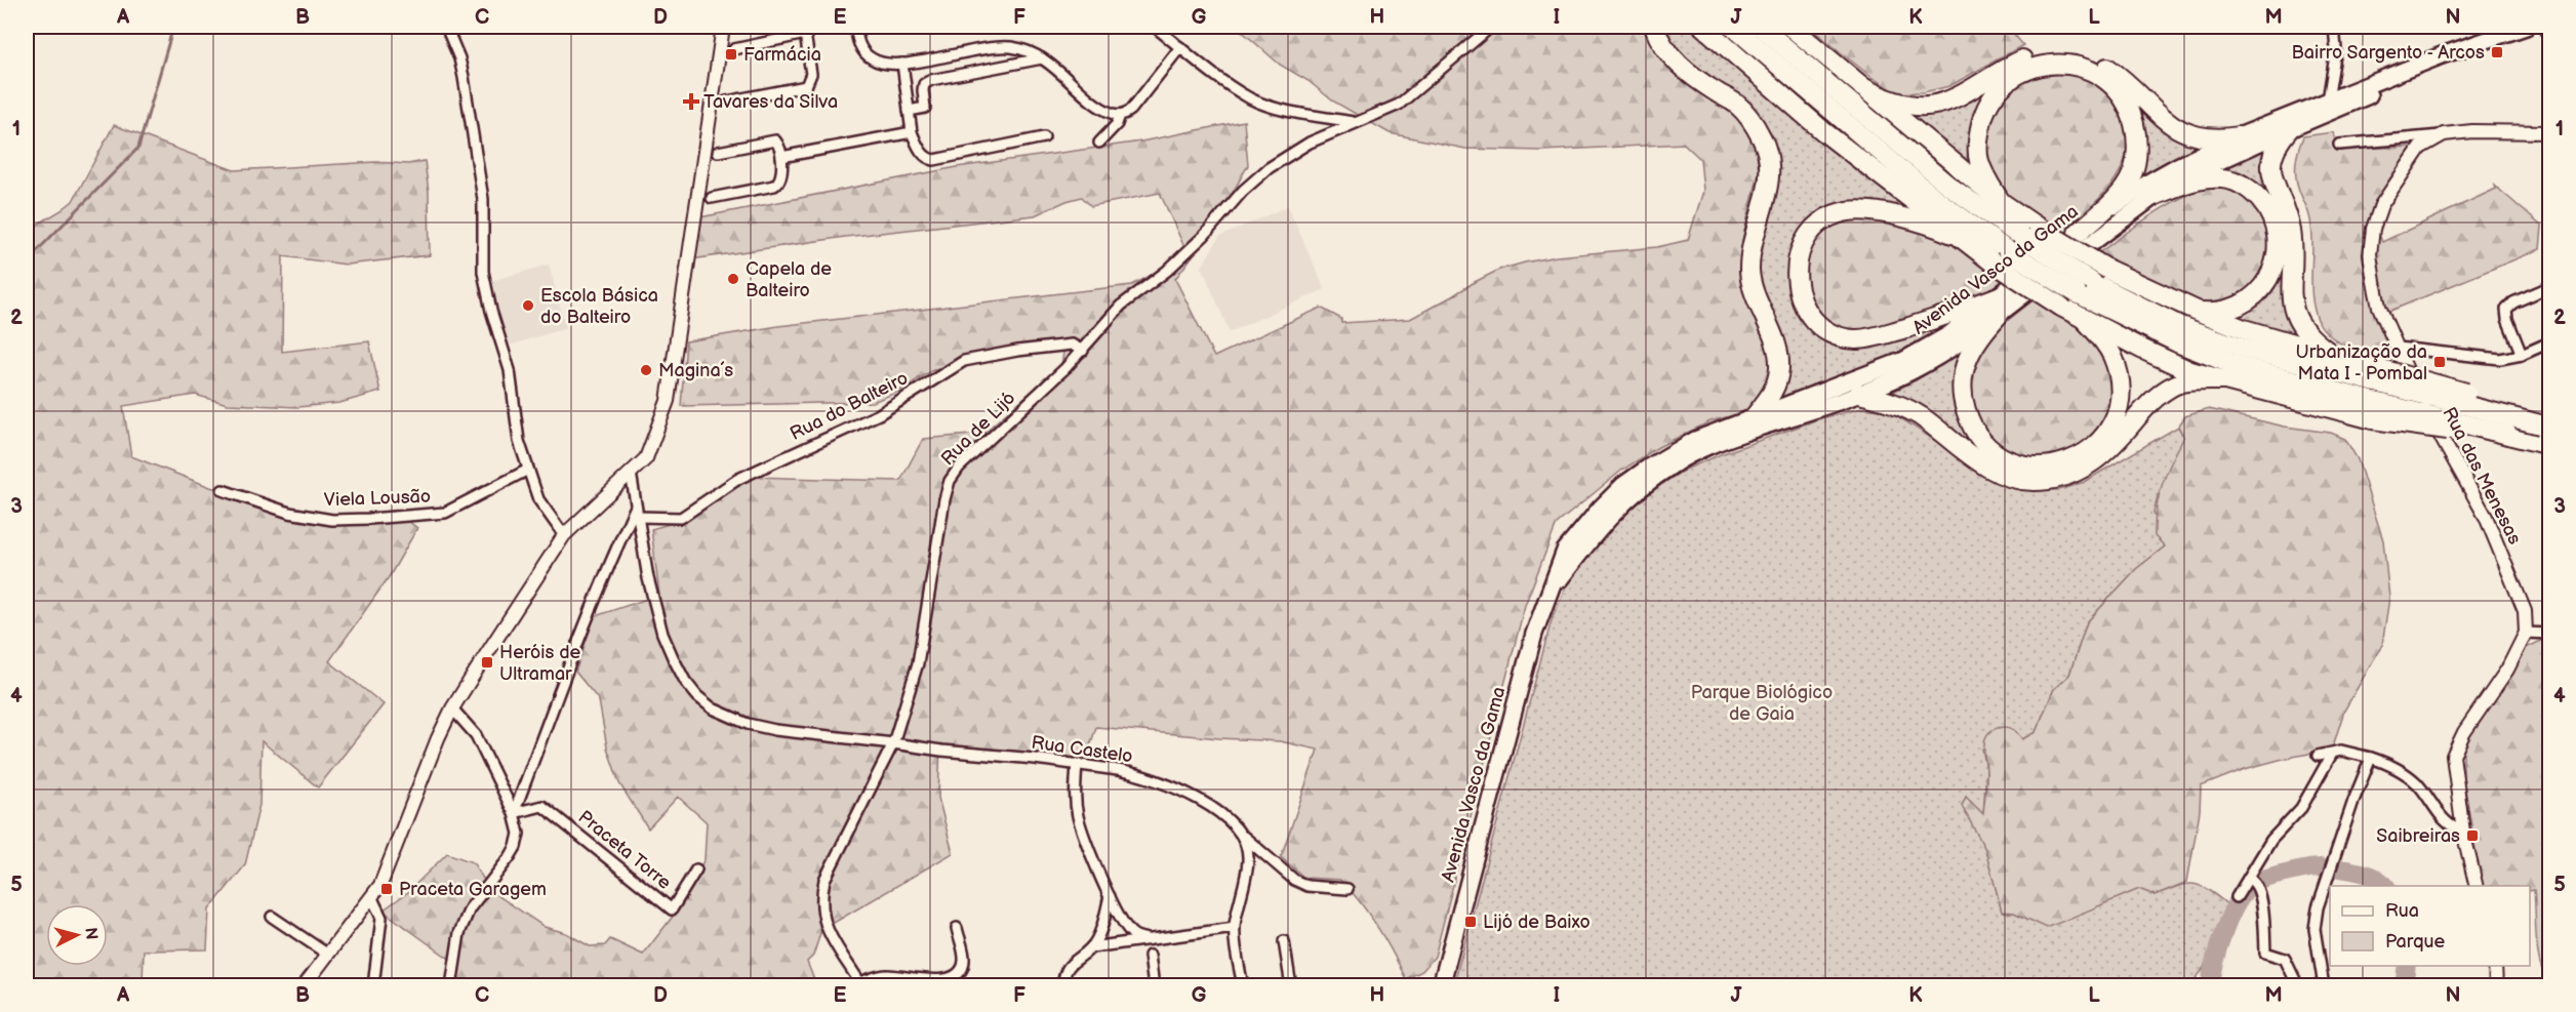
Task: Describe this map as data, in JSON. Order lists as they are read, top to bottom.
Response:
{
  "streets": {
    "main road": ["Avenida Vasco da Gama"],
    "street": [
      "Rua do Balteiro",
      "Rua de Lijó",
      "Rua das Menesas",
      "Viela Lousão",
      "Rua Castelo",
      "Praceta Torre"
    ]
  },
  "crossings": [
    ["Rua do Balteiro", "Rua de Lijó"],
    ["Rua do Balteiro", "Rua Castelo"],
    ["Rua de Lijó", "Rua Castelo"]
  ],
  "parks": ["Parque Biológico de Gaia"],
  "places": {
    "transit": [
      "Bairro Sargento - Arcos",
      "Farmácia",
      "Urbanização da Mata I - Pombal",
      "Heróis de Ultramar",
      "Saibreiras",
      "Praceta Garagem",
      "Lijó de Baixo"
    ],
    "health": ["Tavares da Silva"],
    "other": ["Capela de Balteiro", "Escola Básica do Balteiro", "Magina´s"]
  },
  "legend": ["Rua", "Parque"],
  "north": "right",
  "grid": {
    "columns": [
      "A",
      "B",
      "C",
      "D",
      "E",
      "F",
      "G",
      "H",
      "I",
      "J",
      "K",
      "L",
      "M",
      "N"
    ],
    "rows": [
      "1",
      "2",
      "3",
      "4",
      "5"
    ]
  }
}
